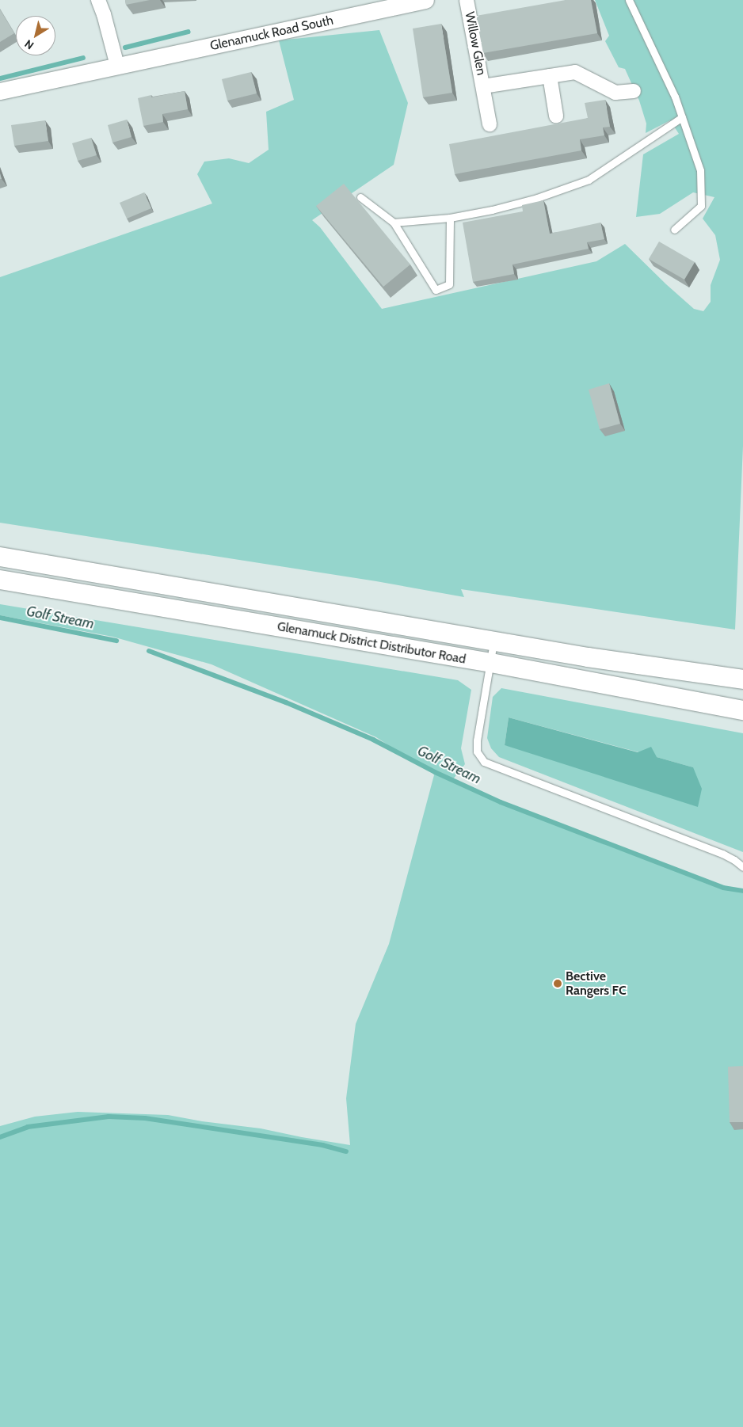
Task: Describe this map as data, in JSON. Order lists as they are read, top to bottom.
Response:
{
  "streets": {
    "main road": ["Glenamuck District Distributor Road"],
    "street": ["Glenamuck Road South", "Willow Glen"]
  },
  "water": ["Golf Stream"],
  "places": ["Bective Rangers FC"],
  "north": "bottom left"
}
